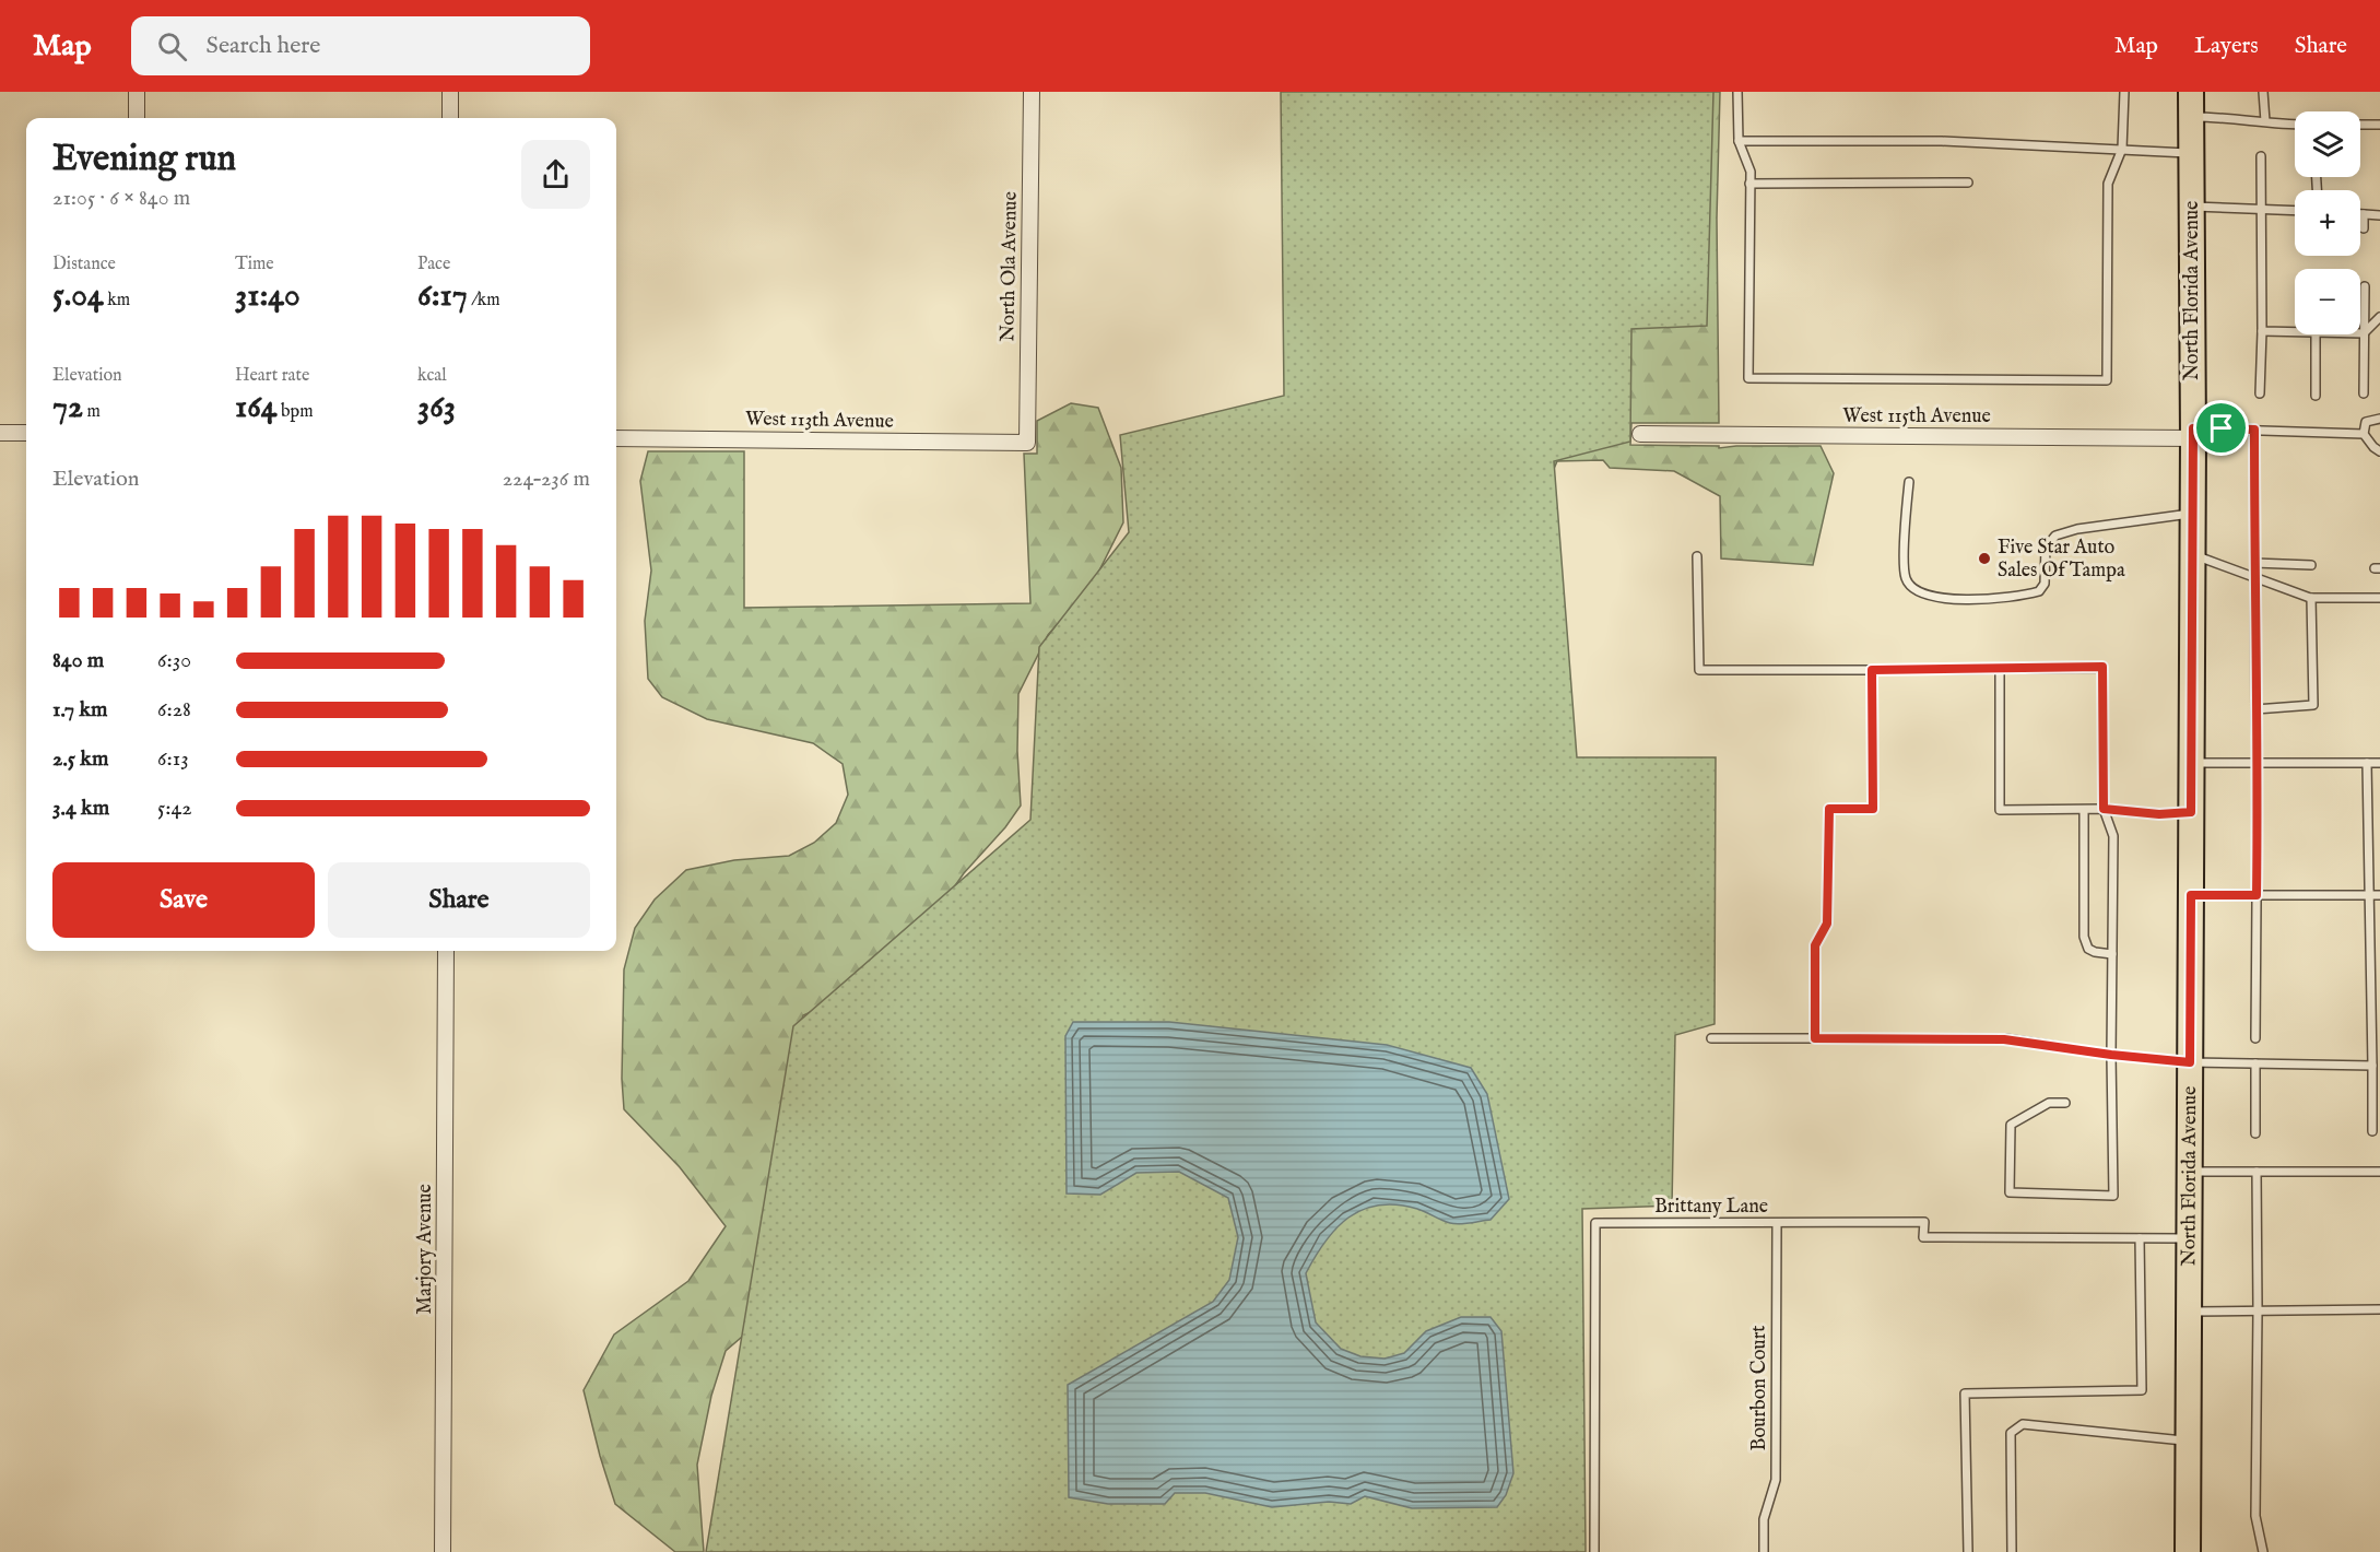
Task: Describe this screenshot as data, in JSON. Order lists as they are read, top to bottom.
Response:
{
  "streets": {
    "main road": ["North Florida Avenue"],
    "street": [
      "North Ola Avenue",
      "West 115th Avenue",
      "West 113th Avenue",
      "Marjory Avenue"
    ],
    "lane": ["Brittany Lane", "Bourbon Court"]
  },
  "crossings": [
    ["North Ola Avenue", "West 113th Avenue"],
    ["North Florida Avenue", "West 115th Avenue"],
    ["North Florida Avenue", "Brittany Lane"],
    ["Brittany Lane", "Bourbon Court"]
  ],
  "places": ["Five Star Auto Sales Of Tampa"],
  "page": {
    "header": "Map",
    "search": "Search here",
    "nav": ["Map", "Layers", "Share"],
    "map_buttons": ["+", "−"],
    "heading": ["Evening run", "21:05 · 6 × 840 m"],
    "stats": [
      ["Distance", "5.04 km"],
      ["Time", "31:40"],
      ["Pace", "6:17 /km"],
      ["Elevation", "72 m"],
      ["Heart rate", "164 bpm"],
      ["kcal", "363"]
    ],
    "chart": ["Elevation", "224–236 m"],
    "list": [
      {
        "name": "840 m",
        "note": "6:30"
      },
      {
        "name": "1.7 km",
        "note": "6:28"
      },
      {
        "name": "2.5 km",
        "note": "6:13"
      },
      {
        "name": "3.4 km",
        "note": "5:42"
      }
    ],
    "buttons": ["Save", "Share"]
  }
}
